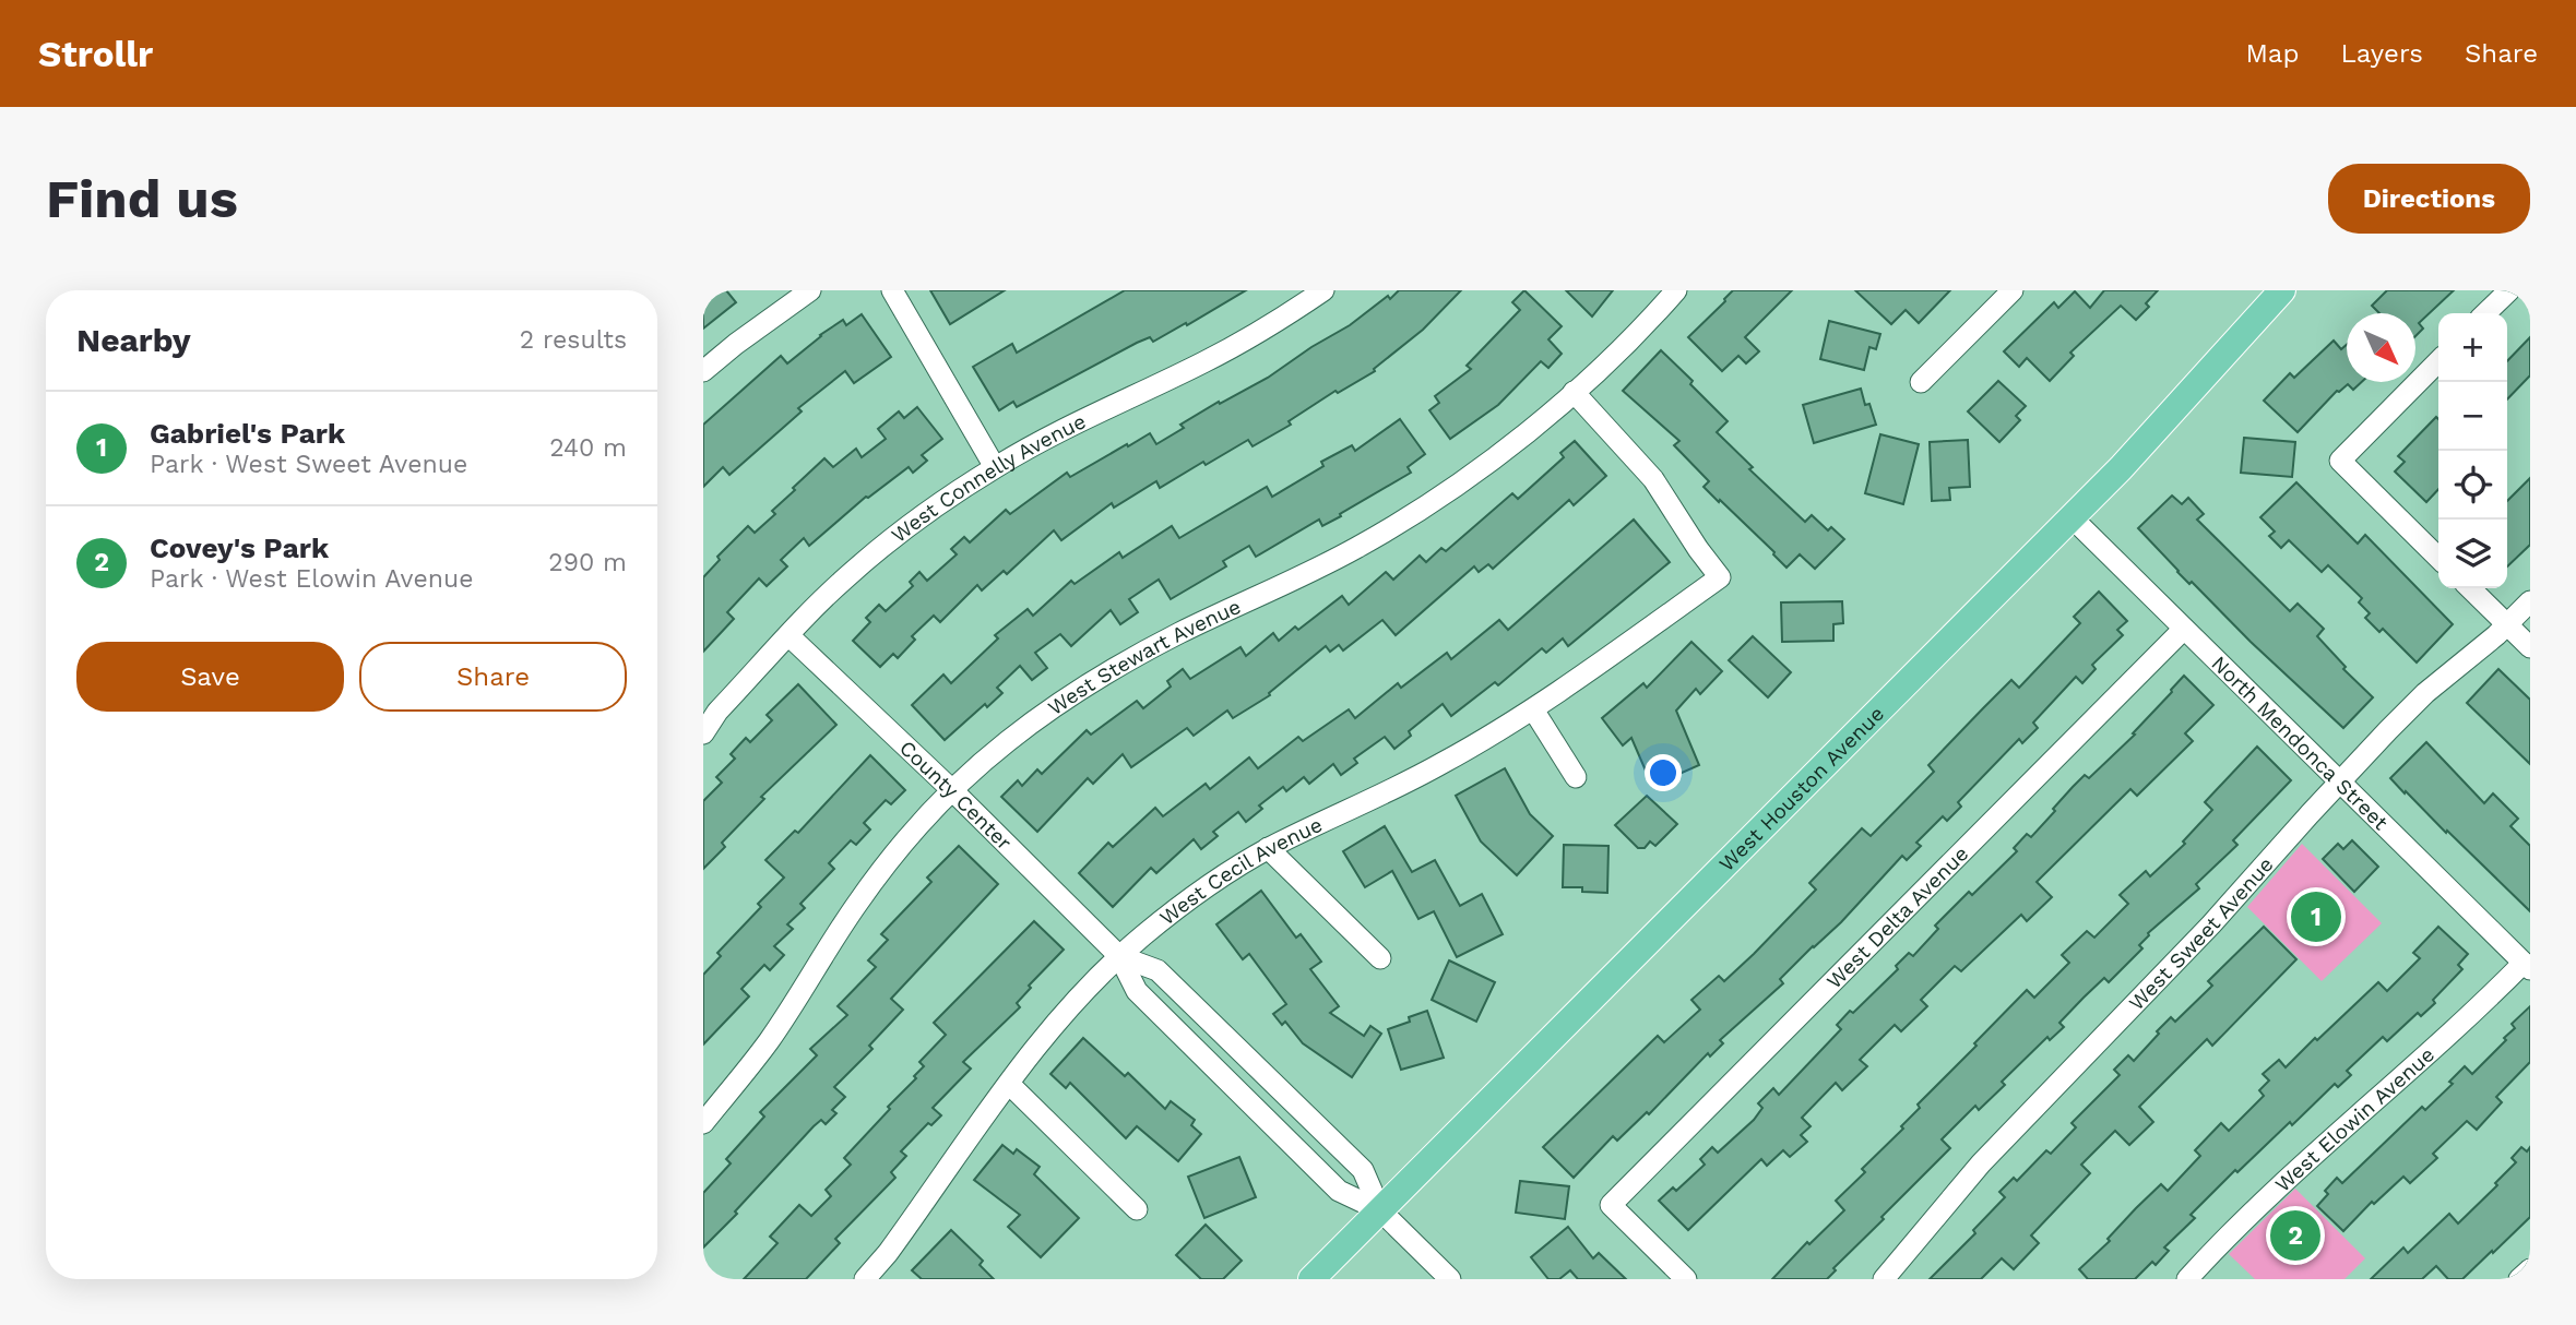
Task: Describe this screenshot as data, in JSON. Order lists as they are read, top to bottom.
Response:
{
  "streets": {
    "main road": ["West Houston Avenue"],
    "street": [
      "West Connelly Avenue",
      "West Stewart Avenue",
      "North Mendonca Street",
      "County Center",
      "West Cecil Avenue",
      "West Delta Avenue",
      "West Sweet Avenue",
      "West Elowin Avenue"
    ]
  },
  "crossings": [
    ["West Connelly Avenue", "County Center"],
    ["West Stewart Avenue", "County Center"],
    ["West Stewart Avenue", "West Cecil Avenue"],
    ["North Mendonca Street", "West Houston Avenue"],
    ["North Mendonca Street", "West Delta Avenue"],
    ["North Mendonca Street", "West Sweet Avenue"],
    ["North Mendonca Street", "West Elowin Avenue"],
    ["West Houston Avenue", "County Center"],
    ["County Center", "West Cecil Avenue"]
  ],
  "north": "bottom right",
  "page": {
    "header": "Strollr",
    "nav": ["Map", "Layers", "Share"],
    "buttons": [
      "Directions",
      ["Save", "Share"]
    ],
    "title": "Find us",
    "heading": ["Nearby", "2 results"],
    "map_buttons": ["+", "−"],
    "list": [
      {
        "mark": "1",
        "name": "Gabriel's Park",
        "note": "Park · West Sweet Avenue",
        "value": "240 m"
      },
      {
        "mark": "2",
        "name": "Covey's Park",
        "note": "Park · West Elowin Avenue",
        "value": "290 m"
      }
    ],
    "pins": ["1", "2"]
  }
}
